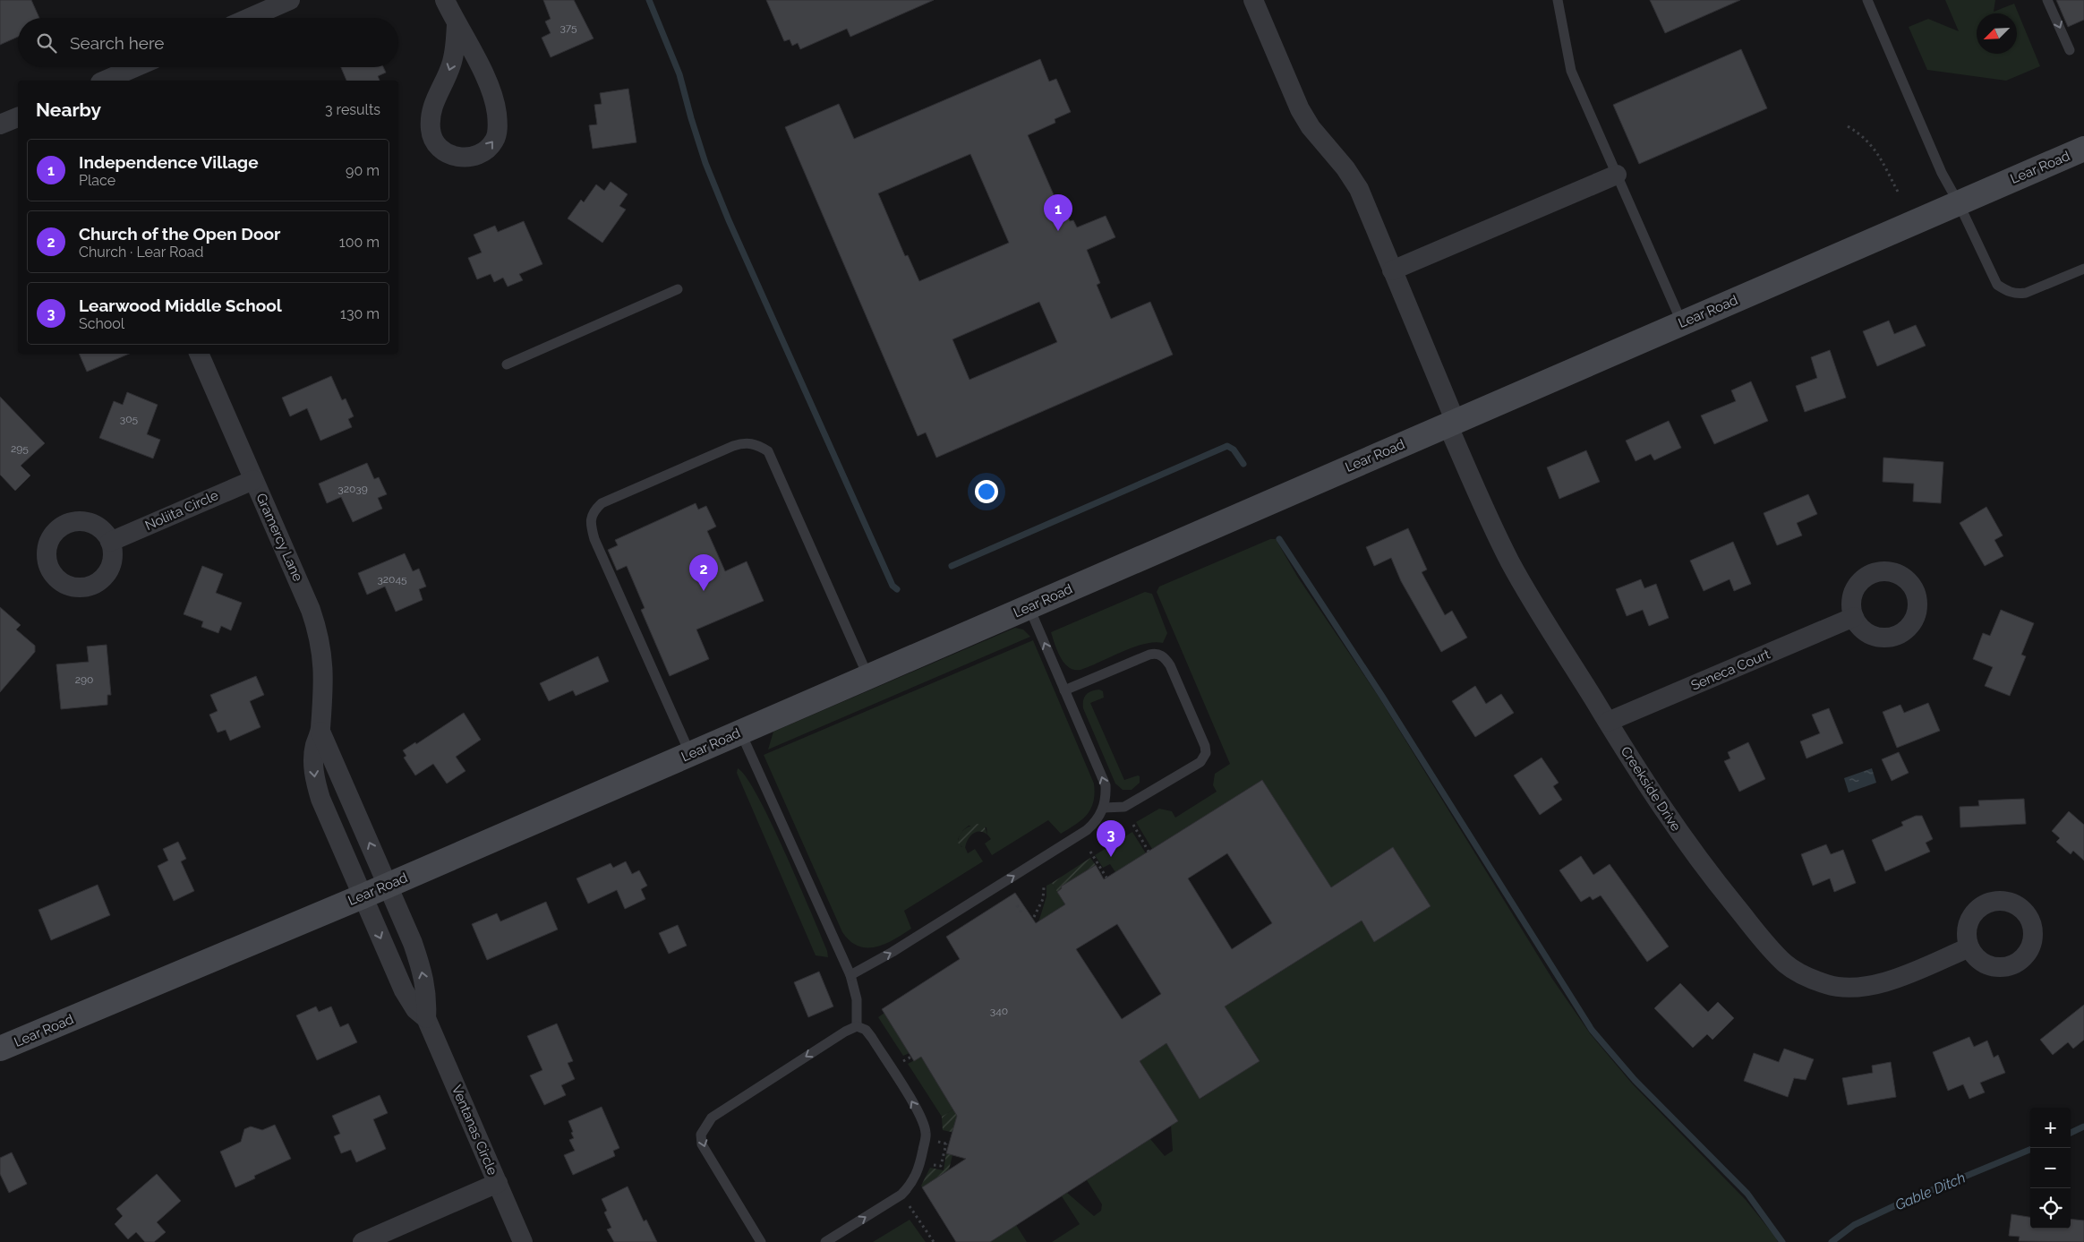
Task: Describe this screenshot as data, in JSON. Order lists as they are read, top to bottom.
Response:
{
  "streets": {
    "street": [
      "Lear Road",
      "Noliita Circle",
      "Gramercy Lane",
      "Seneca Court",
      "Creekside Drive",
      "Ventanas Circle"
    ]
  },
  "crossings": [
    ["Lear Road", "Gramercy Lane"],
    ["Lear Road", "Creekside Drive"],
    ["Lear Road", "Ventanas Circle"],
    ["Noliita Circle", "Gramercy Lane"],
    ["Gramercy Lane", "Ventanas Circle"],
    ["Seneca Court", "Creekside Drive"]
  ],
  "water": ["Gable Ditch"],
  "house_numbers": [
    "375",
    "305",
    "295",
    "32039",
    "32045",
    "290",
    "340"
  ],
  "north": "bottom left",
  "page": {
    "search": "Search here",
    "heading": ["Nearby", "3 results"],
    "list": [
      {
        "mark": "1",
        "name": "Independence Village",
        "note": "Place",
        "value": "90 m"
      },
      {
        "mark": "2",
        "name": "Church of the Open Door",
        "note": "Church · Lear Road",
        "value": "100 m"
      },
      {
        "mark": "3",
        "name": "Learwood Middle School",
        "note": "School",
        "value": "130 m"
      }
    ],
    "pins": ["1", "2", "3"],
    "map_buttons": ["+", "−"]
  }
}
